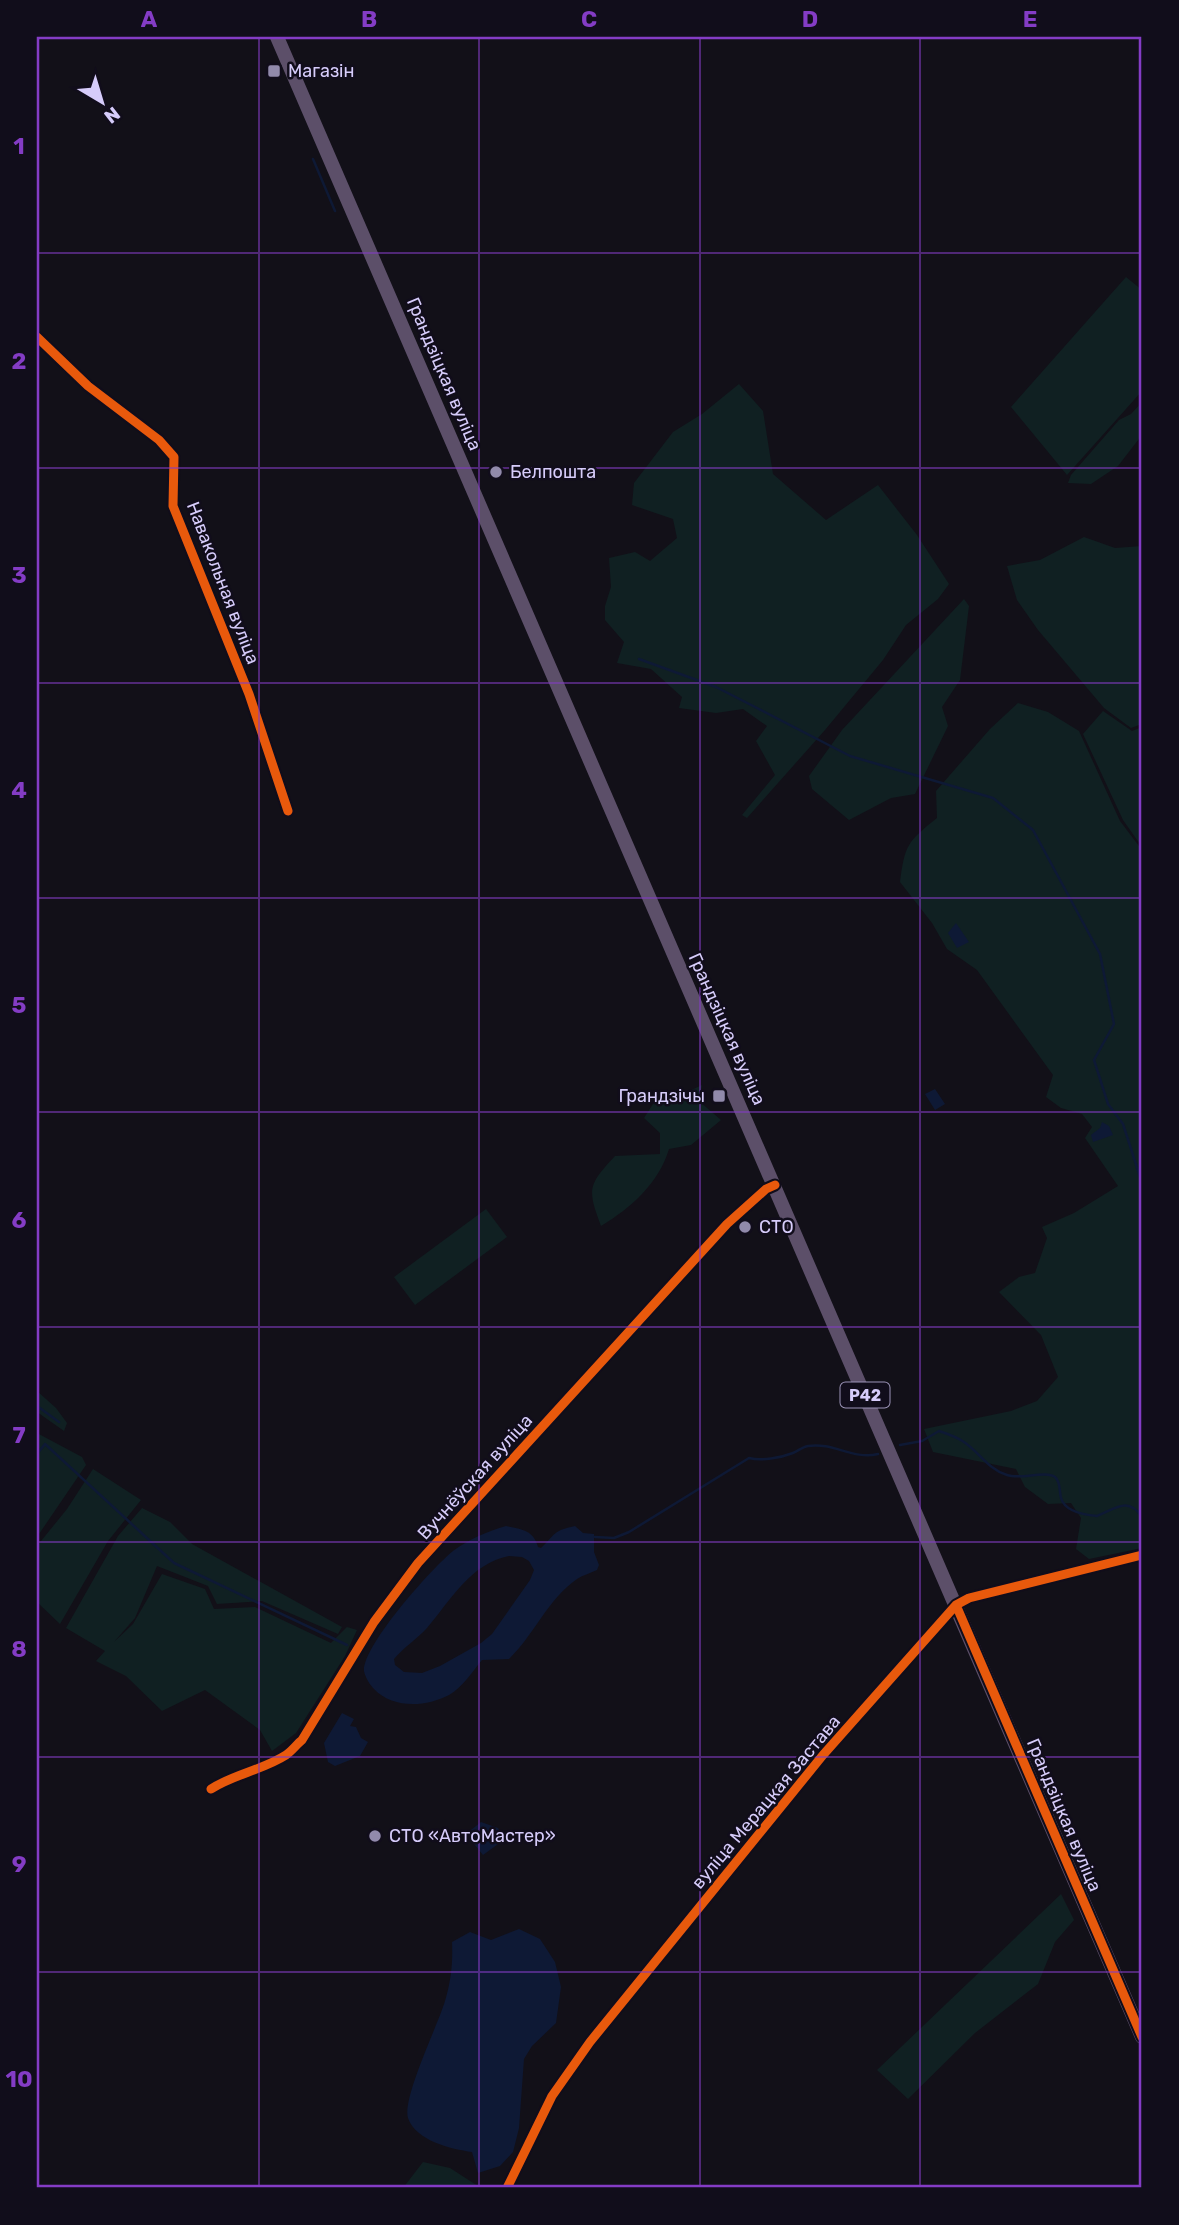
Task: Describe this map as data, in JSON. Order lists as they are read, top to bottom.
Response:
{
  "streets": {
    "main road": ["Грандзіцкая вуліца", "Р42"],
    "street": ["Навакольная вуліца", "Вучнёўская вуліца", "вуліца Мерацкая Застава"]
  },
  "crossings": [
    ["Грандзіцкая вуліца", "Вучнёўская вуліца"],
    ["Грандзіцкая вуліца", "вуліца Мерацкая Застава"]
  ],
  "places": {
    "transit": ["Магазін", "Грандзічы"],
    "other": ["Белпошта", "СТО", "СТО «АвтоМастер»"]
  },
  "north": "bottom right",
  "grid": {
    "columns": [
      "A",
      "B",
      "C",
      "D",
      "E"
    ],
    "rows": [
      "1",
      "2",
      "3",
      "4",
      "5",
      "6",
      "7",
      "8",
      "9",
      "10"
    ]
  }
}
